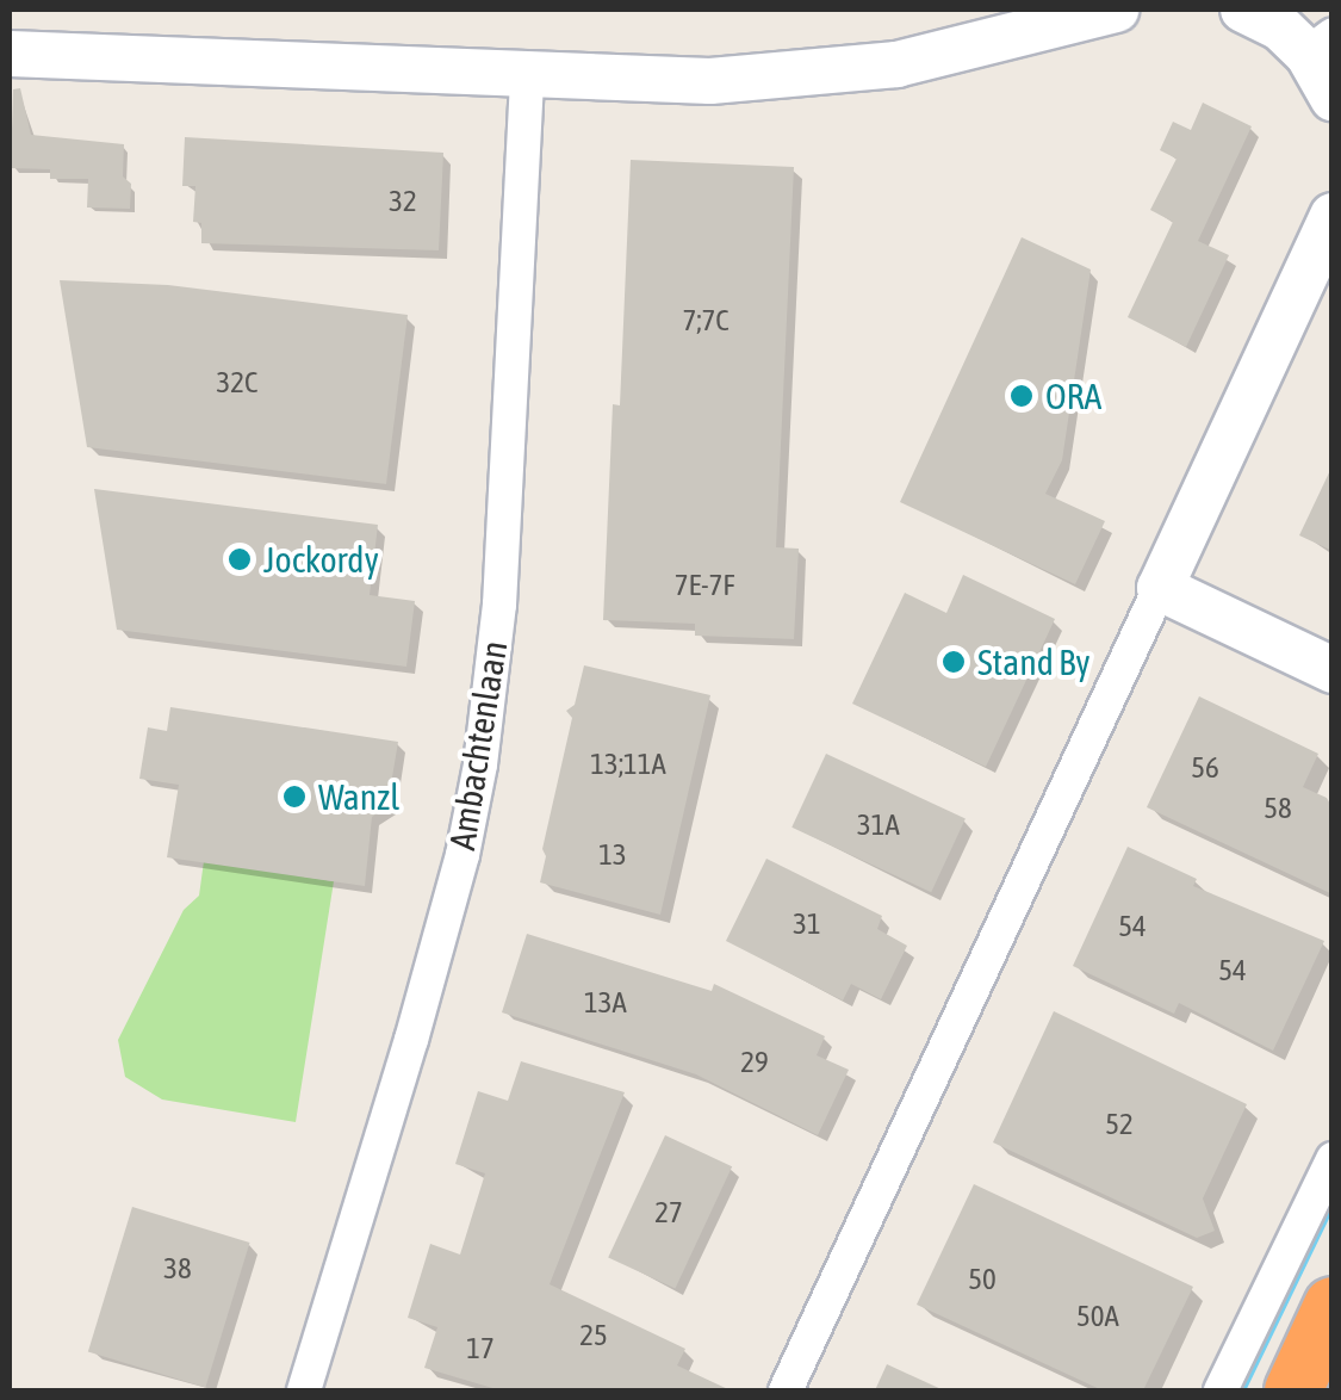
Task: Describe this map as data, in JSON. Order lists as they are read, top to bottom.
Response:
{
  "streets": {
    "street": ["Ambachtenlaan"]
  },
  "places": [
    "ORA",
    "Jockordy",
    "Stand By",
    "Wanzl"
  ],
  "house_numbers": [
    "32",
    "7;7C",
    "32C",
    "7E-7F",
    "13;11A",
    "56",
    "58",
    "31A",
    "13",
    "31",
    "54",
    "54",
    "13A",
    "29",
    "52",
    "27",
    "38",
    "50",
    "50A",
    "25",
    "17"
  ]
}
